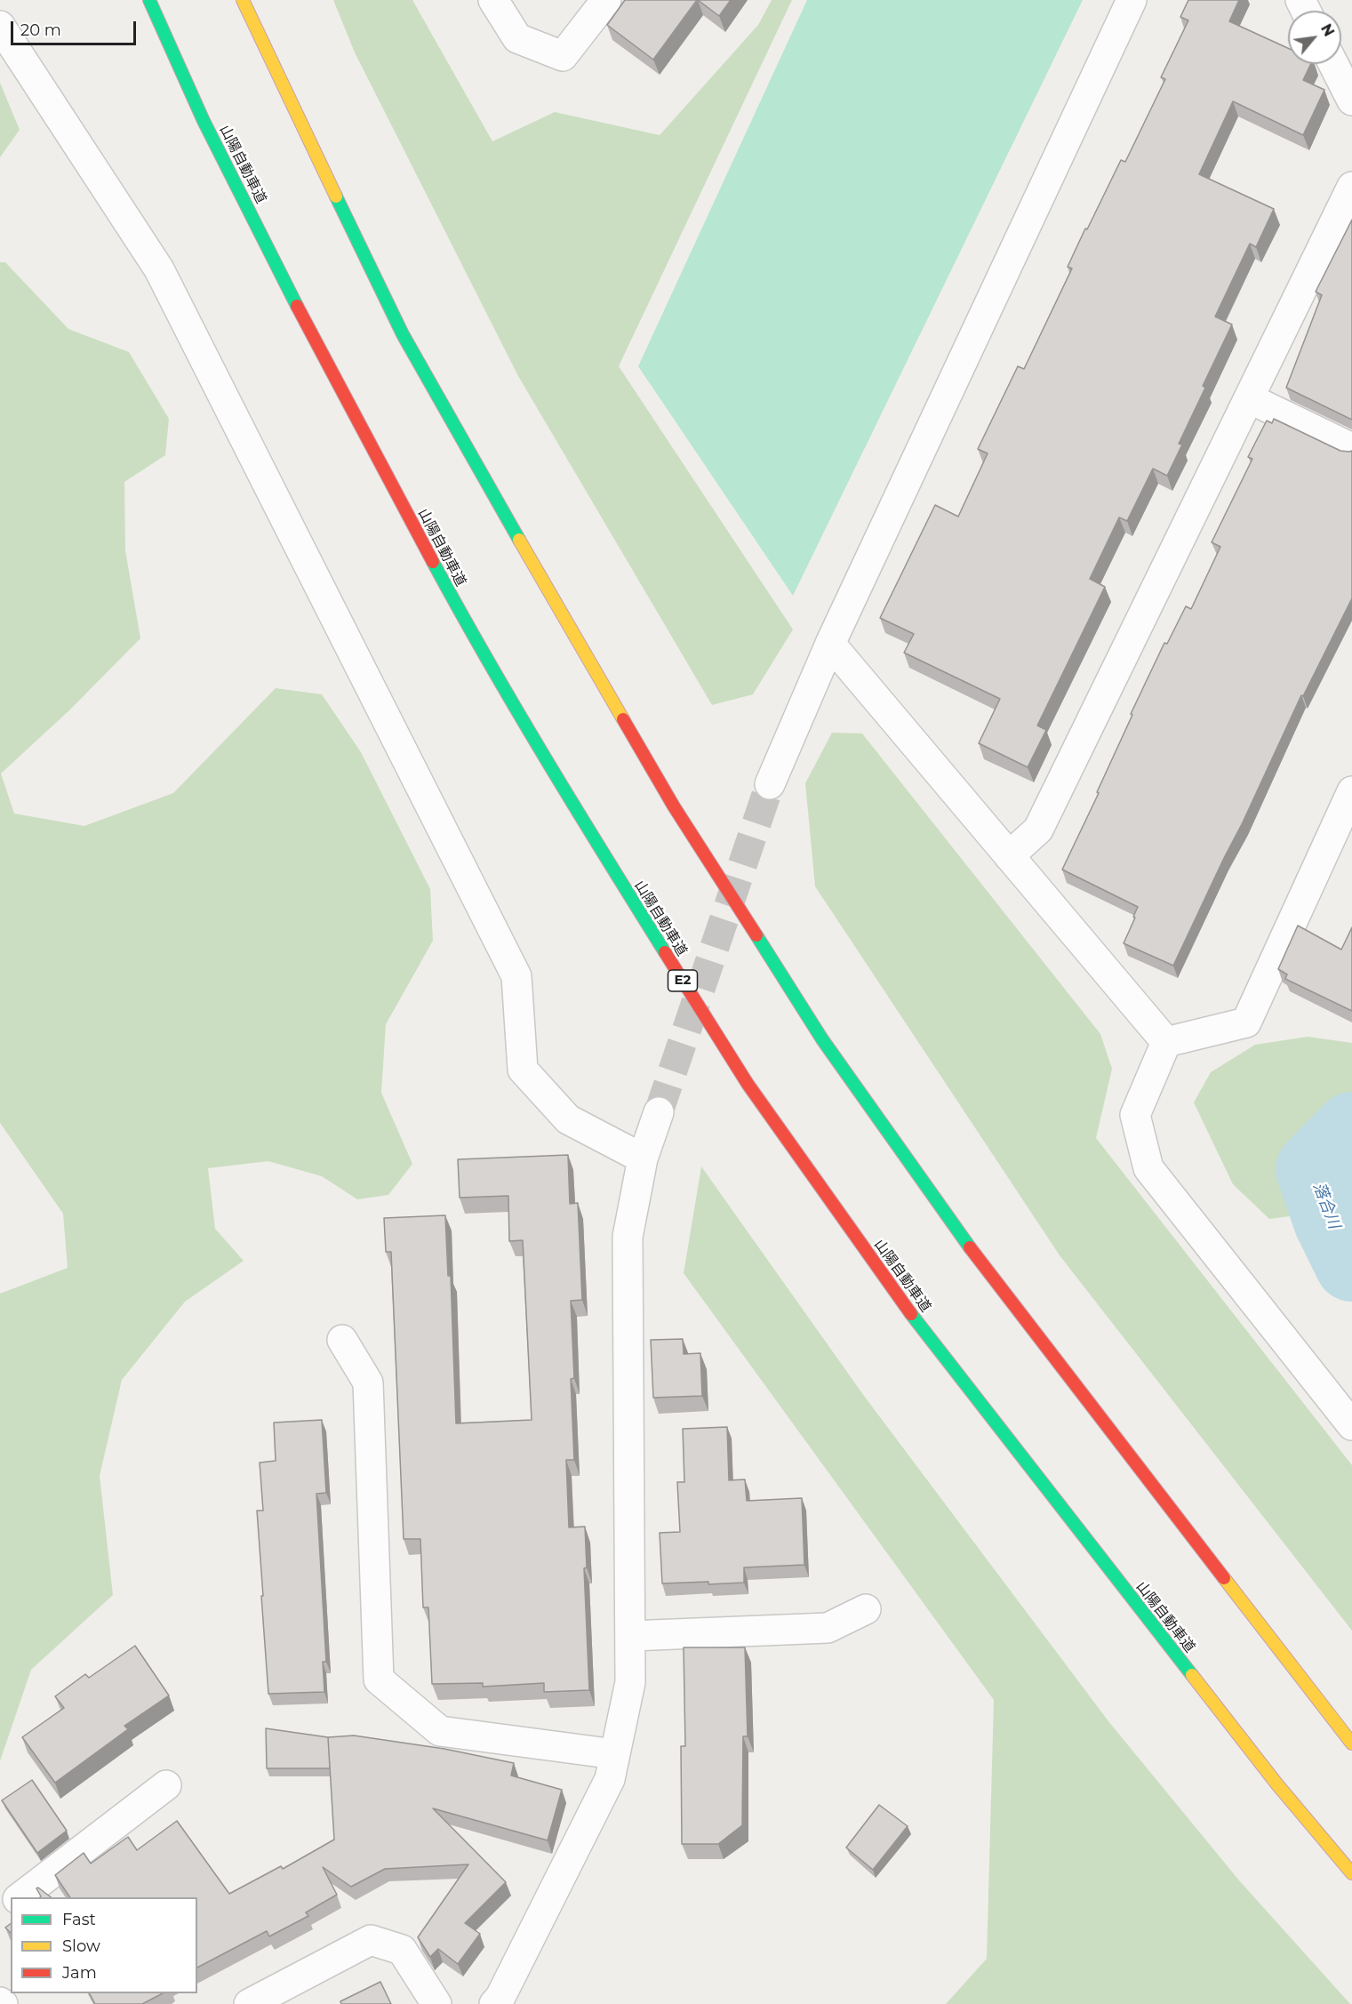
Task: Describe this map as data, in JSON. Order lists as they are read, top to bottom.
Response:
{
  "streets": {
    "highway": ["山陽自動車道", "E2"]
  },
  "water": ["落合川"],
  "legend": ["Fast", "Slow", "Jam"],
  "scale_bar": "20 m",
  "north": "top right"
}
